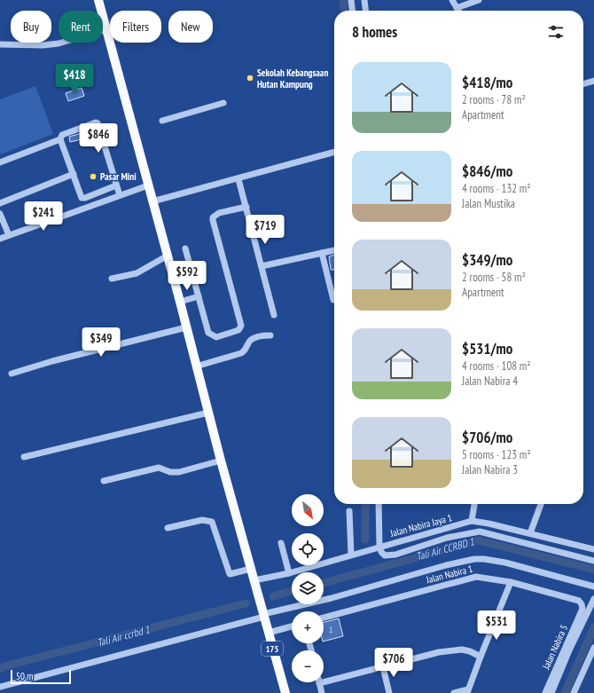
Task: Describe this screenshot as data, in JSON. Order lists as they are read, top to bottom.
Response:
{
  "streets": {
    "main road": ["175"],
    "street": ["Jalan Nabira Jaya 1", "Jalan Nabira 1", "Jalan Nabira 5"]
  },
  "crossings": [
    ["Jalan Nabira Jaya 1", "175"],
    ["Jalan Nabira 1", "Jalan Nabira 5"]
  ],
  "water": ["Tali Air CCRBD 1", "Tali Air ccrbd 1"],
  "places": ["Sekolah Kebangsaan Hutan Kampung", "Pasar Mini"],
  "house_numbers": ["1"],
  "scale_bar": "50 m",
  "north": "bottom right",
  "page": {
    "chip": [
      "Buy",
      "Rent",
      "Filters",
      "New"
    ],
    "heading": "8 homes",
    "list": [
      {
        "name": "$418/mo",
        "note": "2 rooms · 78 m² · Apartment"
      },
      {
        "name": "$846/mo",
        "note": "4 rooms · 132 m² · Jalan Mustika"
      },
      {
        "name": "$349/mo",
        "note": "2 rooms · 58 m² · Apartment"
      },
      {
        "name": "$531/mo",
        "note": "4 rooms · 108 m² · Jalan Nabira 4"
      },
      {
        "name": "$706/mo",
        "note": "5 rooms · 123 m² · Jalan Nabira 3"
      }
    ],
    "price": [
      "$418",
      "$846",
      "$241",
      "$719",
      "$592",
      "$349",
      "$531",
      "$706"
    ],
    "map_buttons": ["+", "−"],
    "scale": "50 m"
  }
}
